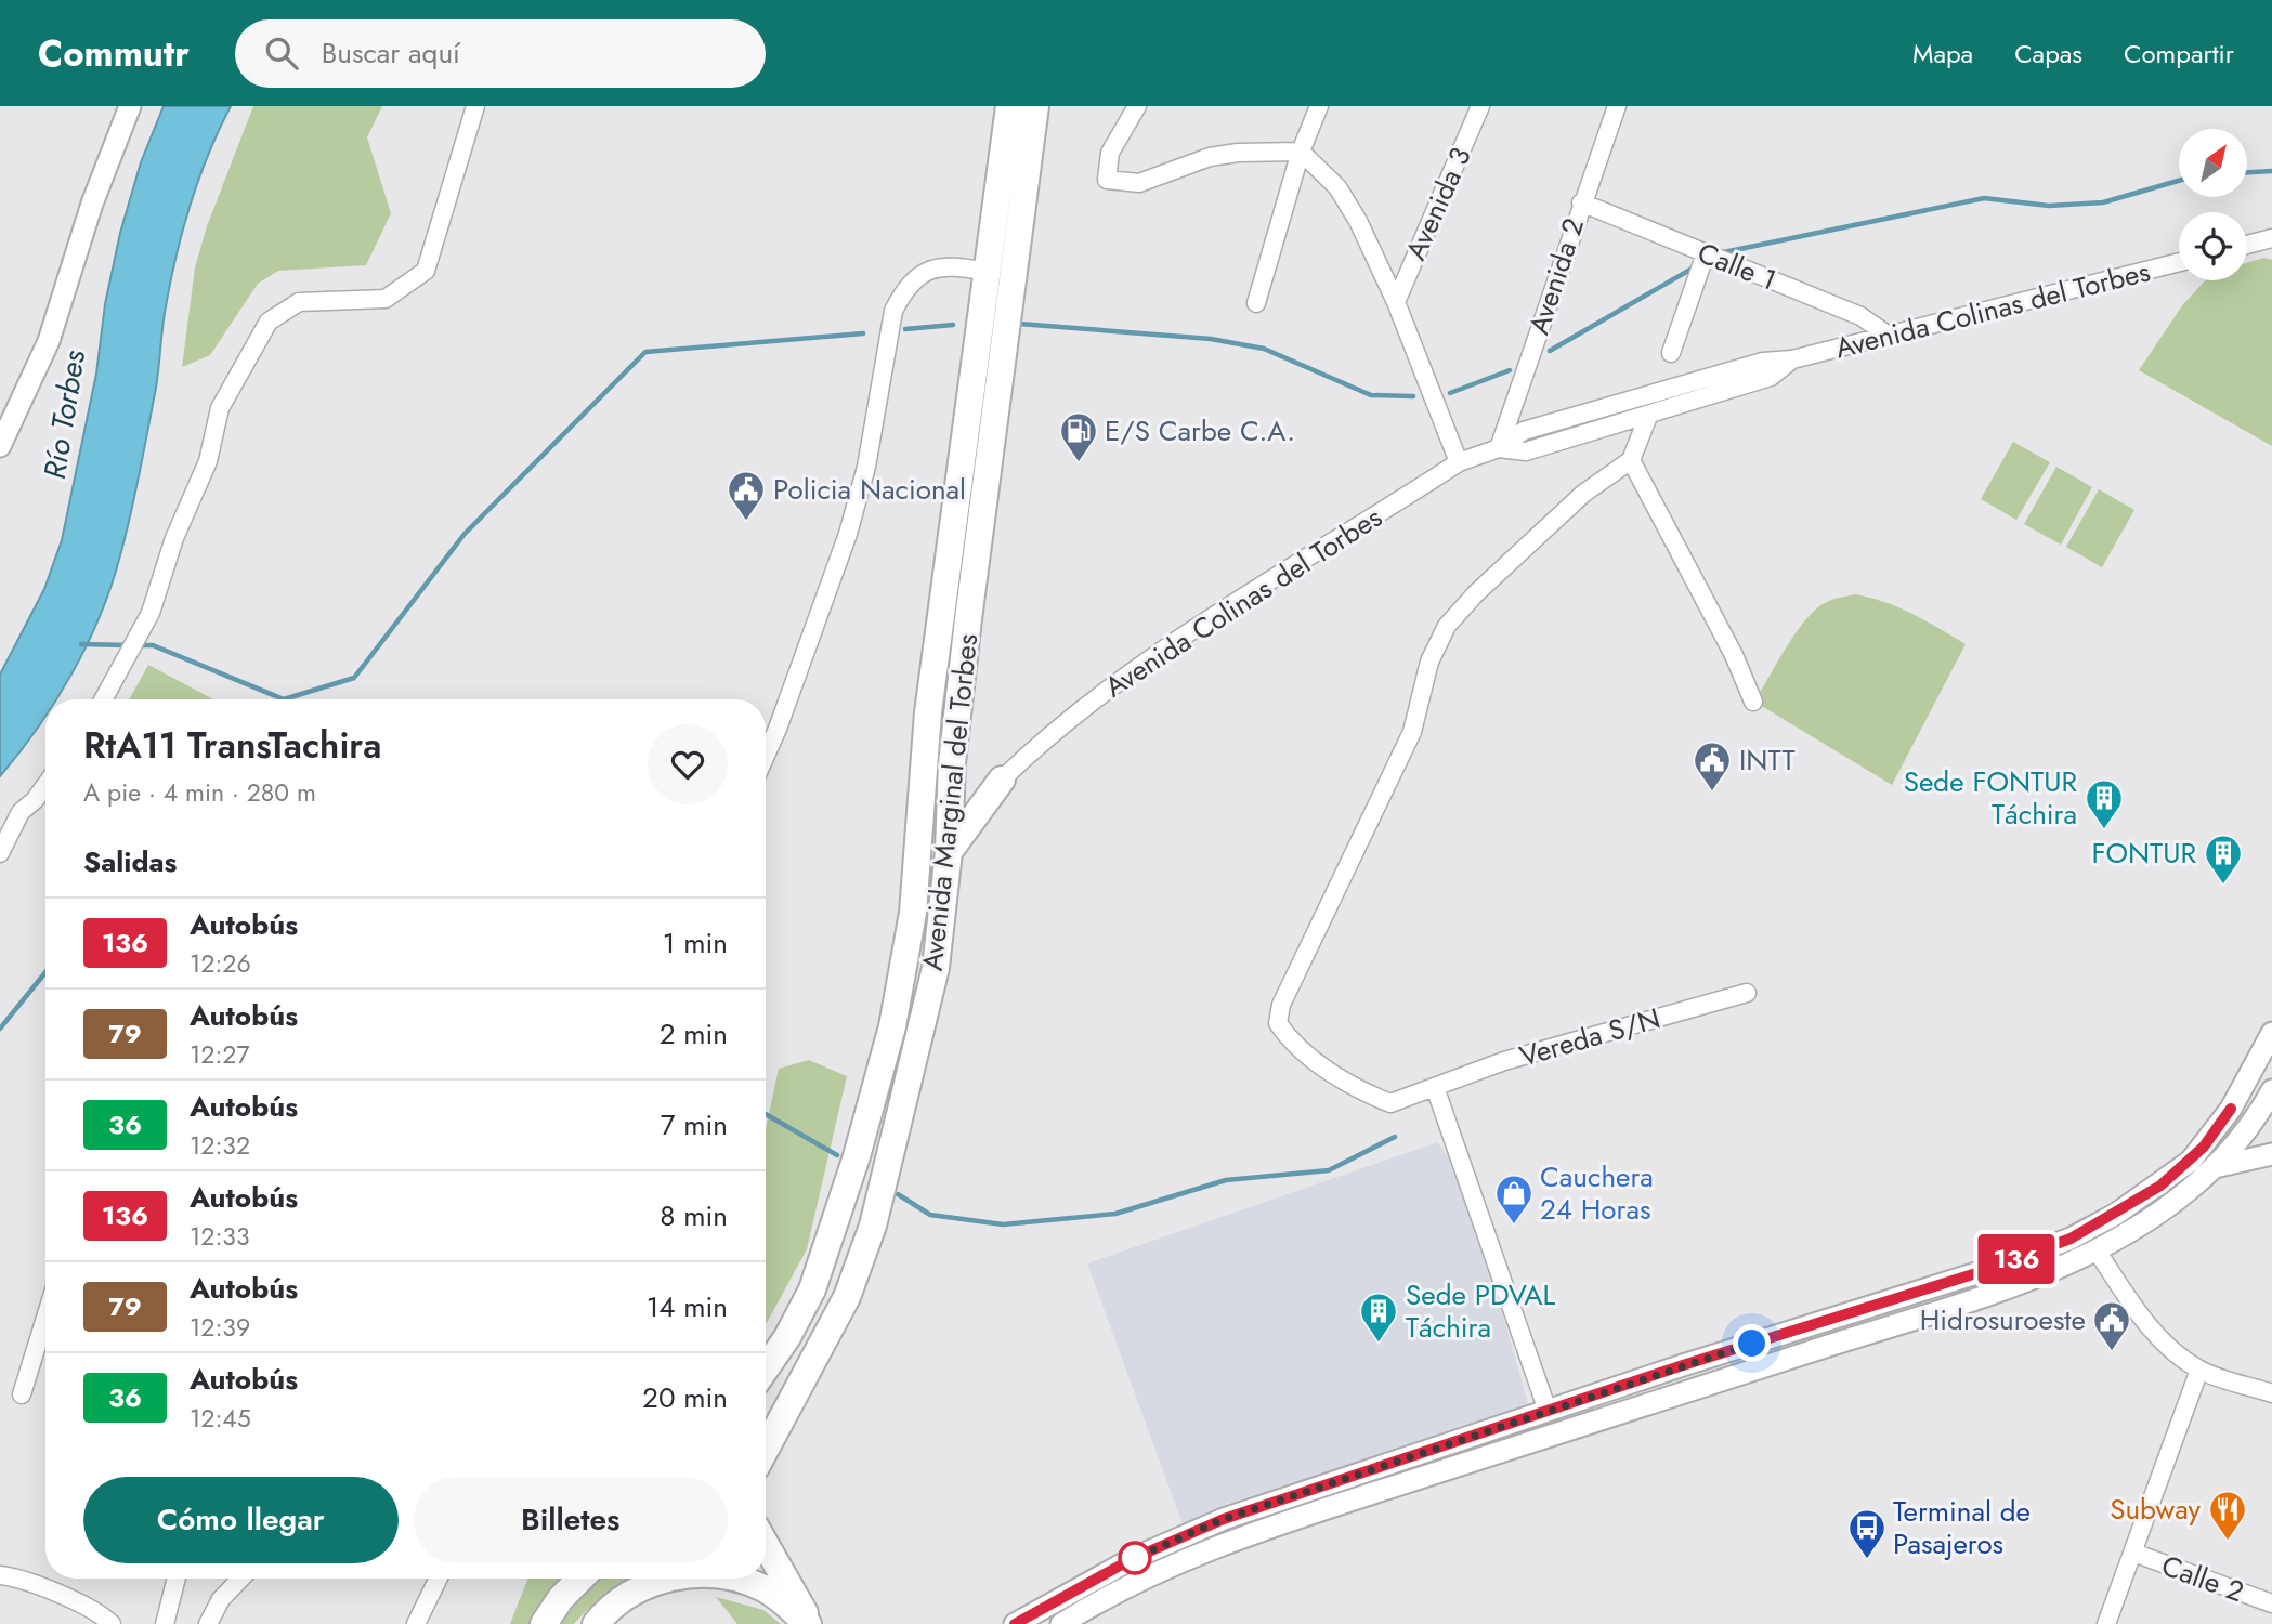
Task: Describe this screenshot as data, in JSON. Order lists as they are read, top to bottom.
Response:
{
  "streets": {
    "highway": ["Avenida Marginal del Torbes"],
    "street": [
      "Avenida 3",
      "Calle 1",
      "Avenida 2",
      "Avenida Colinas del Torbes",
      "Vereda S/N",
      "Calle 2"
    ]
  },
  "crossings": [
    ["Calle 1", "Avenida 2"],
    ["Calle 1", "Avenida Colinas del Torbes"],
    ["Avenida 2", "Avenida Colinas del Torbes"]
  ],
  "water": ["Río Torbes"],
  "places": {
    "fuel station": ["E/S Carbe C.A."],
    "public building": ["Policia Nacional", "INTT", "Hidrosuroeste"],
    "building": ["Sede FONTUR Táchira", "FONTUR", "Sede PDVAL Táchira"],
    "shop": ["Cauchera 24 Horas"],
    "restaurant": ["Subway"],
    "bus stop": ["Terminal de Pasajeros"]
  },
  "lines": ["bus line 136"],
  "north": "top right",
  "page": {
    "header": "Commutr",
    "search": "Buscar aquí",
    "nav": ["Mapa", "Capas", "Compartir"],
    "on_map": "136",
    "heading": [
      ["RtA11 TransTachira", "A pie · 4 min · 280 m"],
      "Salidas"
    ],
    "list": [
      {
        "mark": "136",
        "name": "Autobús",
        "note": "12:26",
        "value": "1 min"
      },
      {
        "mark": "79",
        "name": "Autobús",
        "note": "12:27",
        "value": "2 min"
      },
      {
        "mark": "36",
        "name": "Autobús",
        "note": "12:32",
        "value": "7 min"
      },
      {
        "mark": "136",
        "name": "Autobús",
        "note": "12:33",
        "value": "8 min"
      },
      {
        "mark": "79",
        "name": "Autobús",
        "note": "12:39",
        "value": "14 min"
      },
      {
        "mark": "36",
        "name": "Autobús",
        "note": "12:45",
        "value": "20 min"
      }
    ],
    "buttons": ["Cómo llegar", "Billetes"]
  }
}
